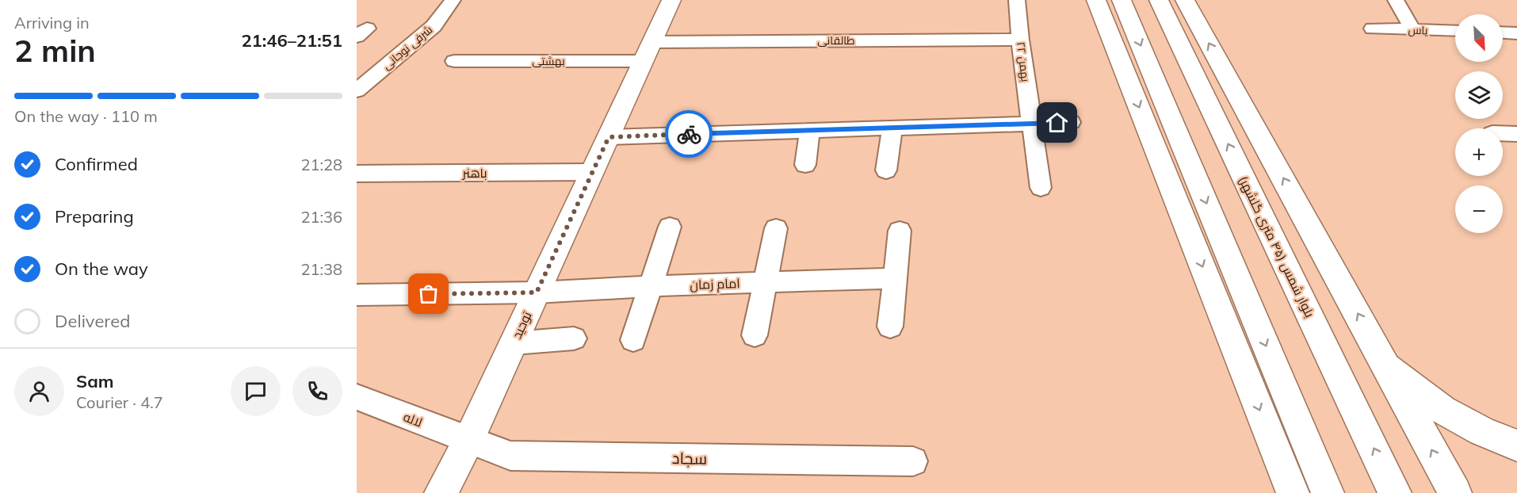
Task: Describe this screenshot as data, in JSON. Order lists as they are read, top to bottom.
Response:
{
  "streets": {
    "main road": ["بلوار شمس (۴۵ متری گلشهر)", "توحید"],
    "street": [
      "یاس",
      "طالقانی",
      "شرفی نوجانی",
      "بهشتی",
      "۲۲ بهمن",
      "باهنر",
      "امام زمان",
      "لاله",
      "سجاد"
    ]
  },
  "crossings": [
    ["طالقانی", "بهشتی"],
    ["طالقانی", "۲۲ بهمن"],
    ["طالقانی", "توحید"],
    ["بهشتی", "توحید"],
    ["باهنر", "توحید"],
    ["امام زمان", "توحید"],
    ["توحید", "لاله"],
    ["توحید", "سجاد"],
    ["لاله", "سجاد"]
  ],
  "north": "bottom right",
  "page": {
    "heading": ["2 min", "Arriving in", "21:46–21:51"],
    "panel": ["Sam", "Courier · 4.7"],
    "map_buttons": ["+", "−"],
    "bar": "On the way · 110 m",
    "list": [
      ["Confirmed", "21:28"],
      ["Preparing", "21:36"],
      ["On the way", "21:38"],
      "Delivered"
    ]
  }
}
